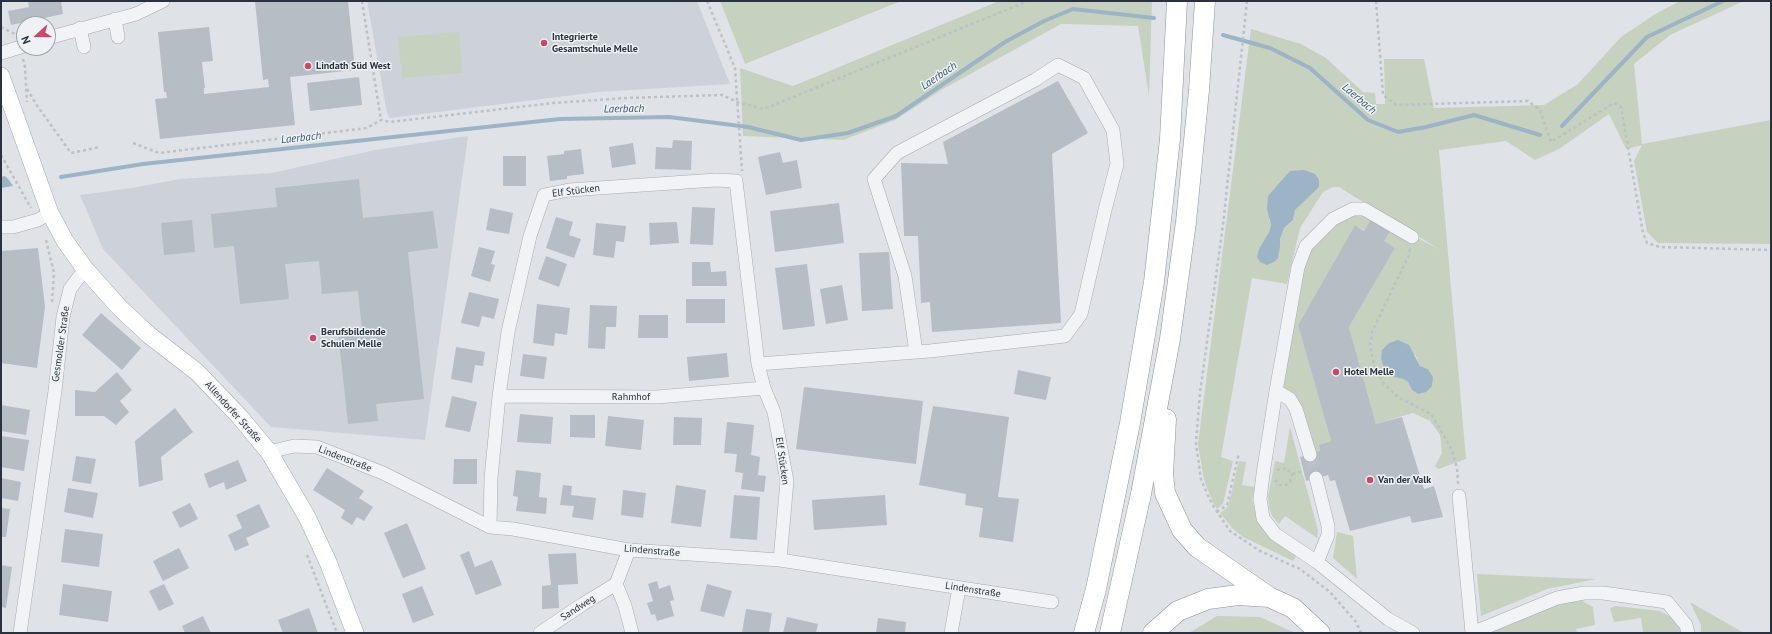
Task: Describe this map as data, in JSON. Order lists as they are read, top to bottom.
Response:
{
  "streets": {
    "main road": ["Allendorfer Straße"],
    "street": [
      "Elf Stücken",
      "Gesmolder Straße",
      "Rahmhof",
      "Lindenstraße",
      "Sandweg"
    ]
  },
  "crossings": [
    ["Elf Stücken", "Rahmhof"],
    ["Elf Stücken", "Lindenstraße"],
    ["Gesmolder Straße", "Allendorfer Straße"],
    ["Allendorfer Straße", "Lindenstraße"]
  ],
  "water": ["Laerbach"],
  "places": [
    "Integrierte Gesamtschule Melle",
    "Lindath Süd West",
    "Berufsbildende Schulen Melle",
    "Hotel Melle",
    "Van der Valk"
  ],
  "north": "left"
}
